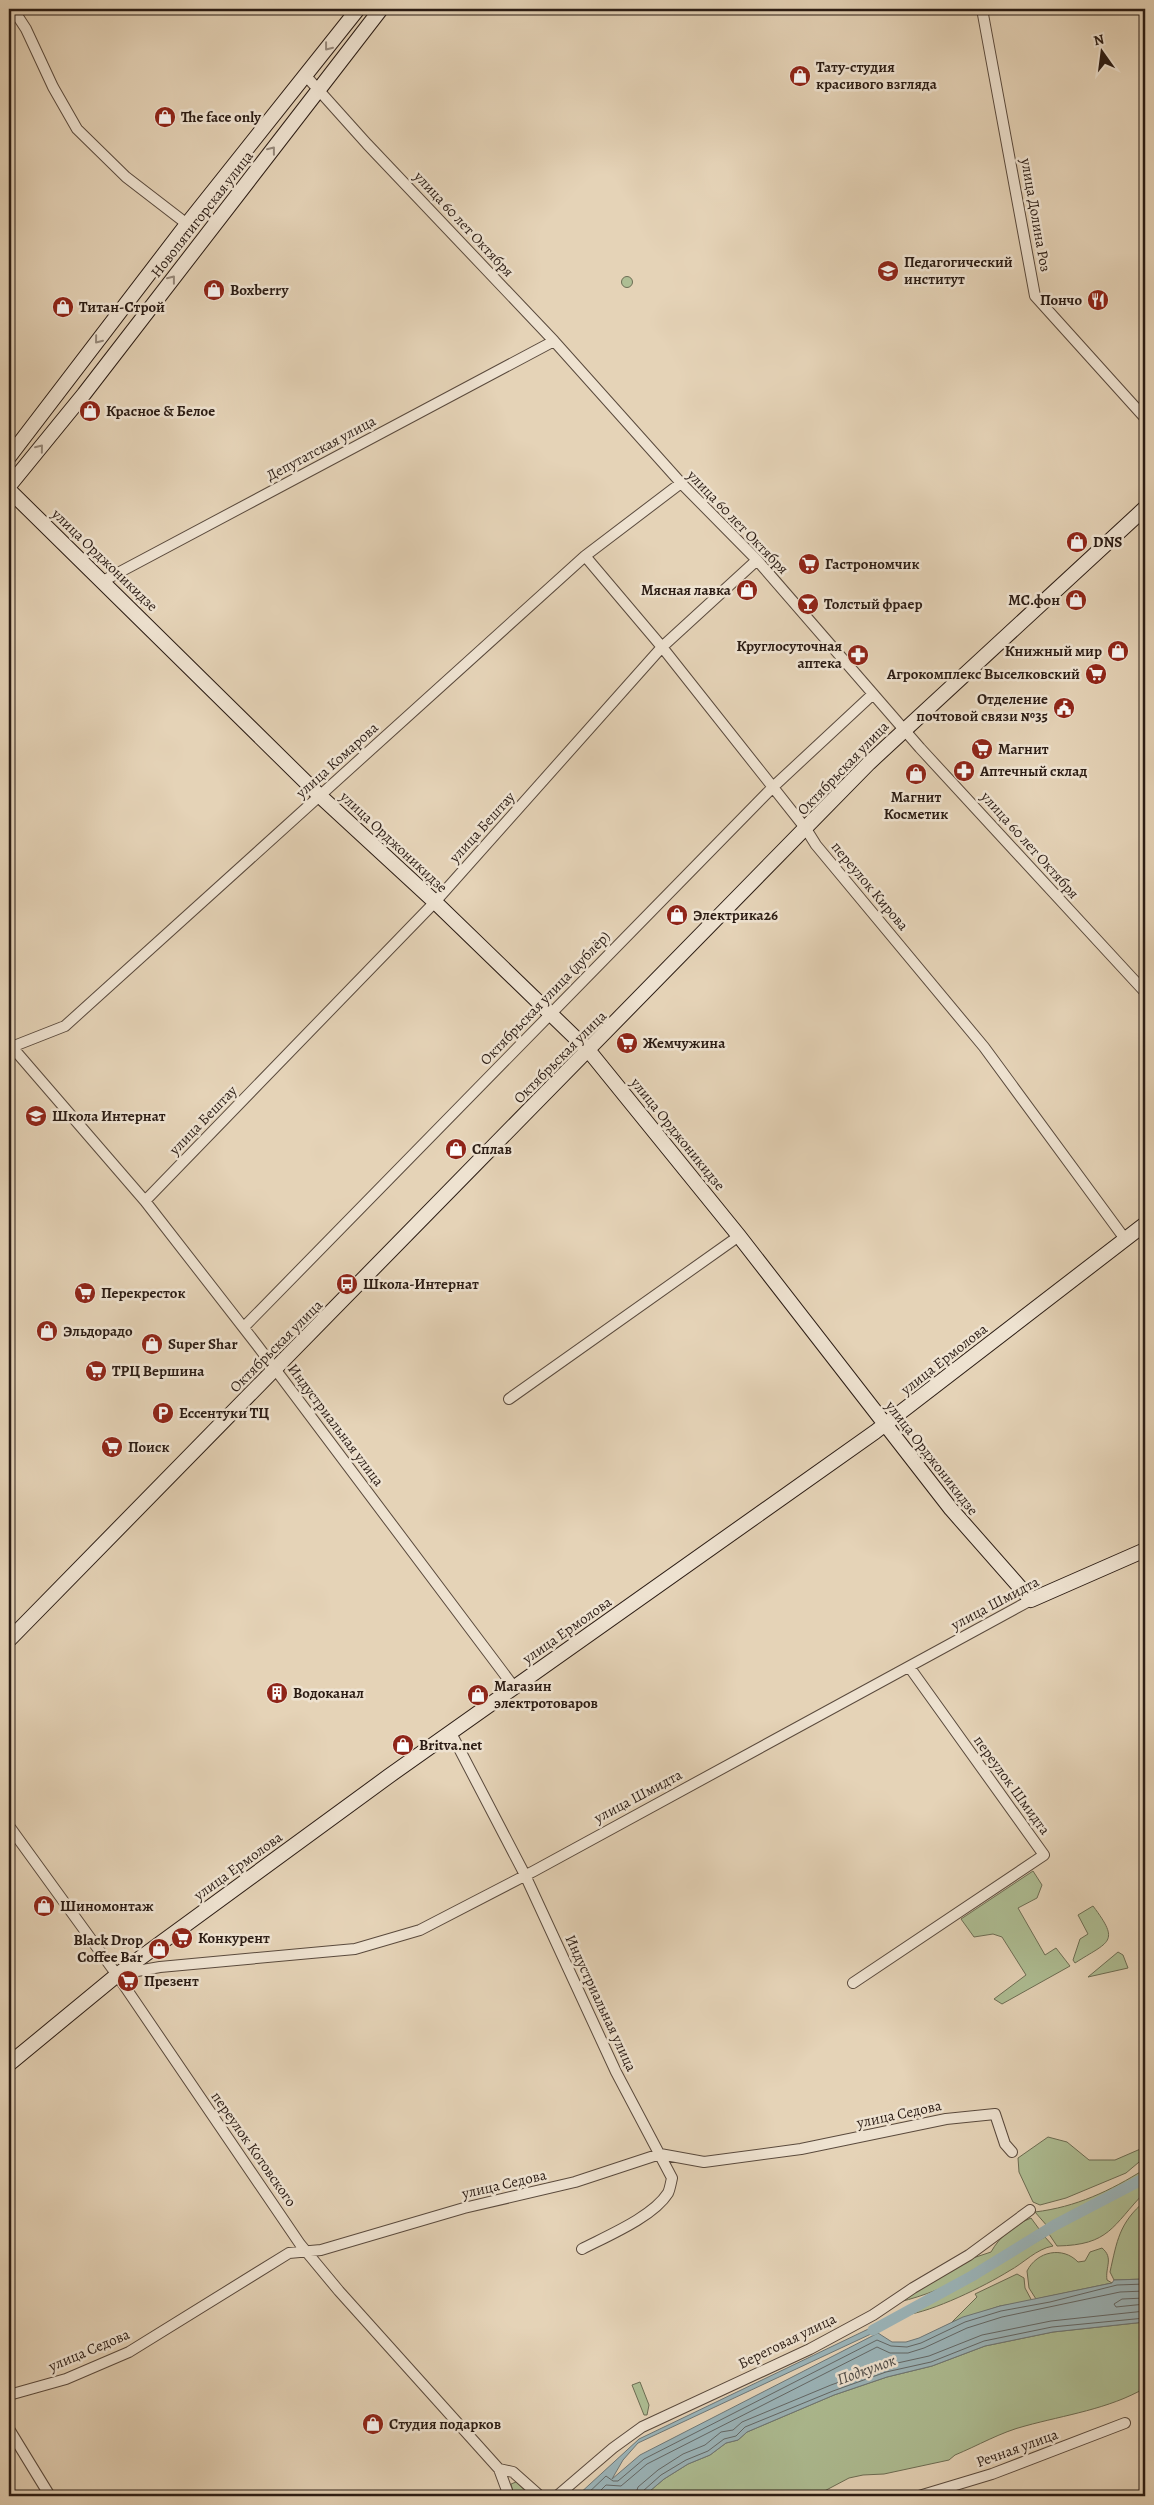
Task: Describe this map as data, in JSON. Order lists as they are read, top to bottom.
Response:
{
  "streets": {
    "street": [
      "Новопятигорская улица",
      "улица Долина Роз",
      "улица 60 лет Октября",
      "Депутатская улица",
      "улица Орджоникидзе",
      "улица Комарова",
      "Октябрьская улица",
      "улица Бештау",
      "переулок Кирова",
      "Октябрьская улица (дублёр)",
      "улица Ермолова",
      "Индустриальная улица",
      "улица Шмидта",
      "переулок Шмидта",
      "улица Седова",
      "переулок Котовского",
      "Береговая улица",
      "Речная улица"
    ]
  },
  "crossings": [
    ["Новопятигорская улица", "улица 60 лет Октября"],
    ["Новопятигорская улица", "улица Орджоникидзе"],
    ["улица 60 лет Октября", "Депутатская улица"],
    ["улица 60 лет Октября", "улица Комарова"],
    ["улица 60 лет Октября", "Октябрьская улица"],
    ["улица 60 лет Октября", "улица Бештау"],
    ["улица 60 лет Октября", "Октябрьская улица (дублёр)"],
    ["Депутатская улица", "улица Орджоникидзе"],
    ["улица Орджоникидзе", "улица Комарова"],
    ["улица Орджоникидзе", "Октябрьская улица"],
    ["улица Орджоникидзе", "улица Бештау"],
    ["улица Орджоникидзе", "Октябрьская улица (дублёр)"],
    ["улица Орджоникидзе", "улица Ермолова"],
    ["улица Орджоникидзе", "улица Шмидта"],
    ["улица Комарова", "переулок Кирова"],
    ["улица Комарова", "Индустриальная улица"],
    ["Октябрьская улица", "переулок Кирова"],
    ["Октябрьская улица", "Индустриальная улица"],
    ["улица Бештау", "переулок Кирова"],
    ["улица Бештау", "Индустриальная улица"],
    ["переулок Кирова", "Октябрьская улица (дублёр)"],
    ["переулок Кирова", "улица Ермолова"],
    ["Октябрьская улица (дублёр)", "Индустриальная улица"],
    ["улица Ермолова", "Индустриальная улица"],
    ["улица Ермолова", "улица Шмидта"],
    ["улица Ермолова", "переулок Котовского"],
    ["Индустриальная улица", "улица Шмидта"],
    ["Индустриальная улица", "улица Седова"],
    ["улица Шмидта", "переулок Шмидта"],
    ["улица Шмидта", "переулок Котовского"],
    ["улица Седова", "переулок Котовского"]
  ],
  "water": ["Подкумок"],
  "places": {
    "shop": [
      "Тату-студия красивого взгляда",
      "The face only",
      "Boxberry",
      "Титан-Строй",
      "Красное & Белое",
      "DNS",
      "Мясная лавка",
      "МС.фон",
      "Книжный мир",
      "Магнит Косметик",
      "Электрика26",
      "Сплав",
      "Эльдорадо",
      "Super Shar",
      "Магазин электротоваров",
      "Britva.net",
      "Шиномонтаж",
      "Black Drop Coffee Bar",
      "Студия подарков"
    ],
    "school or university": ["Педагогический институт", "Школа Интернат"],
    "restaurant": ["Пончо"],
    "supermarket": [
      "Гастрономчик",
      "Агрокомплекс Выселковский",
      "Магнит",
      "Жемчужина",
      "Перекресток",
      "ТРЦ Вершина",
      "Поиск",
      "Конкурент",
      "Презент"
    ],
    "bar": ["Толстый фраер"],
    "pharmacy": ["Круглосуточная аптека", "Аптечный склад"],
    "public building": ["Отделение почтовой связи №35"],
    "bus stop": ["Школа-Интернат"],
    "parking": ["Ессентуки ТЦ"],
    "building": ["Водоканал"]
  },
  "north": "top"
}
